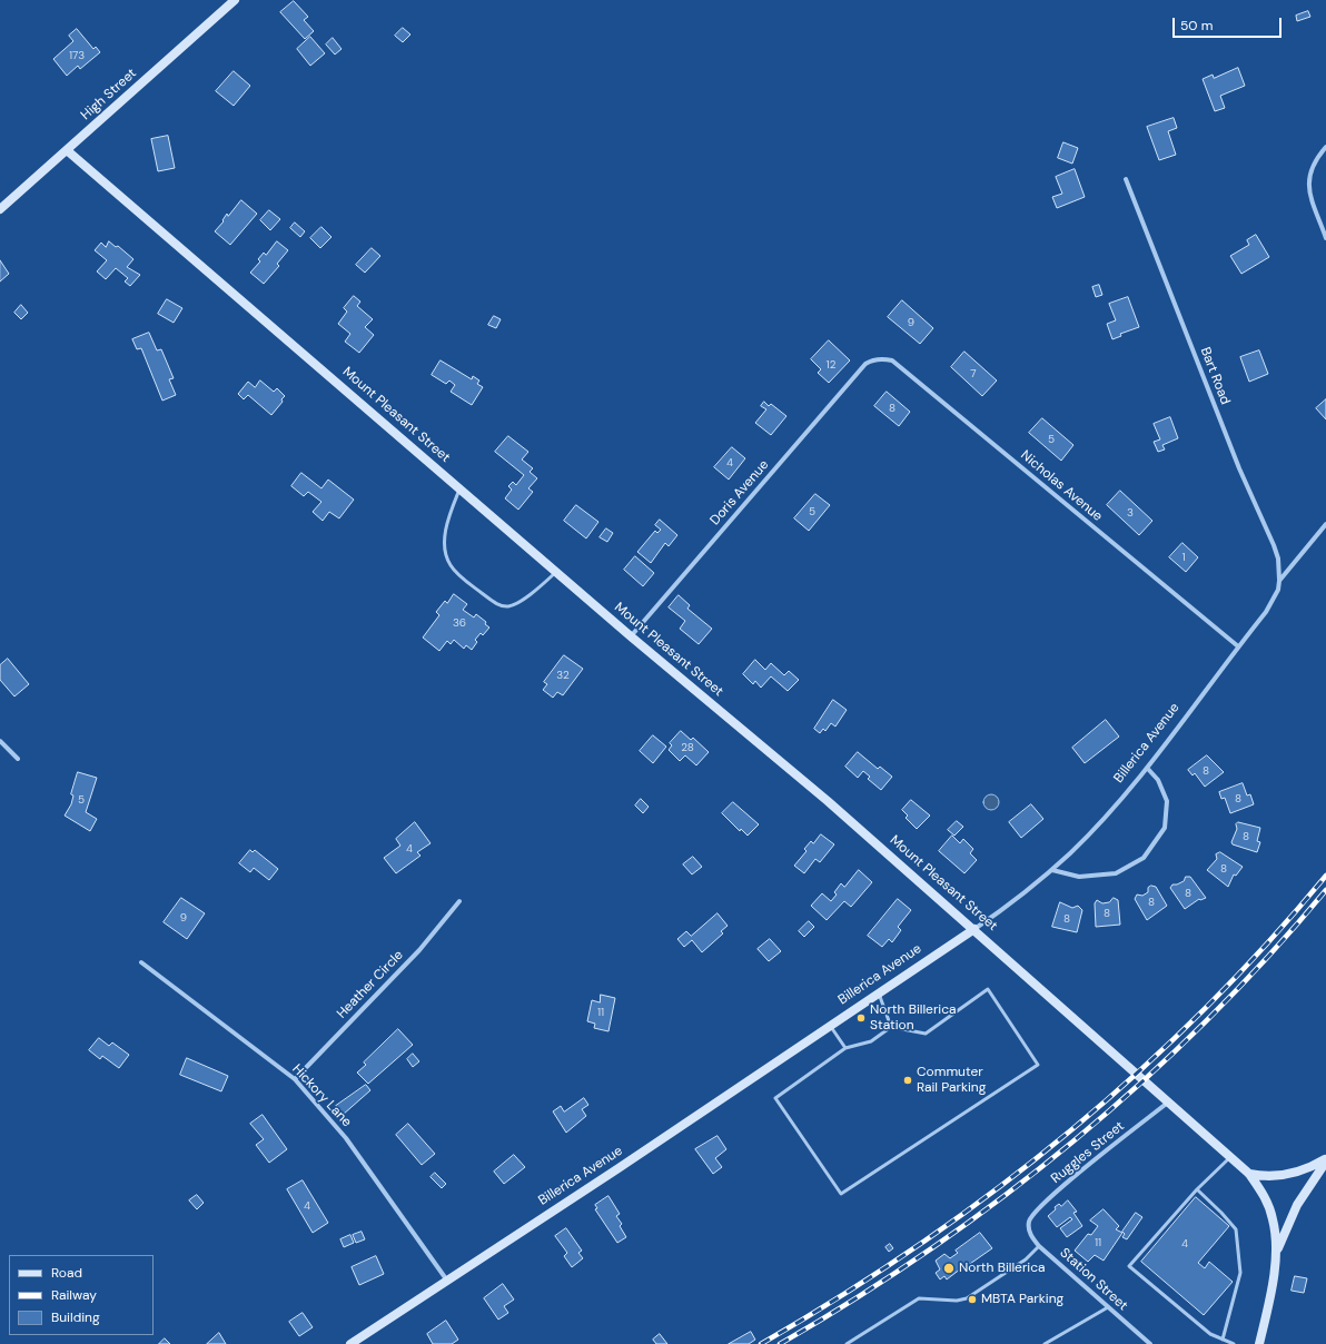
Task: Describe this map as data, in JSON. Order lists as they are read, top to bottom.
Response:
{
  "streets": {
    "main road": ["High Street", "Mount Pleasant Street", "Billerica Avenue"],
    "street": [
      "Bart Road",
      "Nicholas Avenue",
      "Doris Avenue",
      "Heather Circle",
      "Hickory Lane",
      "Ruggles Street",
      "Station Street"
    ]
  },
  "crossings": [
    ["High Street", "Mount Pleasant Street"],
    ["Bart Road", "Billerica Avenue"],
    ["Mount Pleasant Street", "Doris Avenue"],
    ["Mount Pleasant Street", "Billerica Avenue"],
    ["Mount Pleasant Street", "Ruggles Street"],
    ["Nicholas Avenue", "Doris Avenue"],
    ["Nicholas Avenue", "Billerica Avenue"],
    ["Billerica Avenue", "Hickory Lane"],
    ["Heather Circle", "Hickory Lane"],
    ["Ruggles Street", "Station Street"]
  ],
  "places": [
    "North Billerica Station",
    "Commuter Rail Parking",
    "North Billerica",
    "MBTA Parking"
  ],
  "house_numbers": [
    "173",
    "9",
    "12",
    "7",
    "8",
    "5",
    "4",
    "5",
    "3",
    "1",
    "36",
    "32",
    "28",
    "8",
    "8",
    "5",
    "8",
    "4",
    "8",
    "8",
    "8",
    "8",
    "9",
    "8",
    "11",
    "4",
    "11",
    "4"
  ],
  "legend": ["Road", "Railway", "Building"],
  "scale_bar": "50 m"
}
